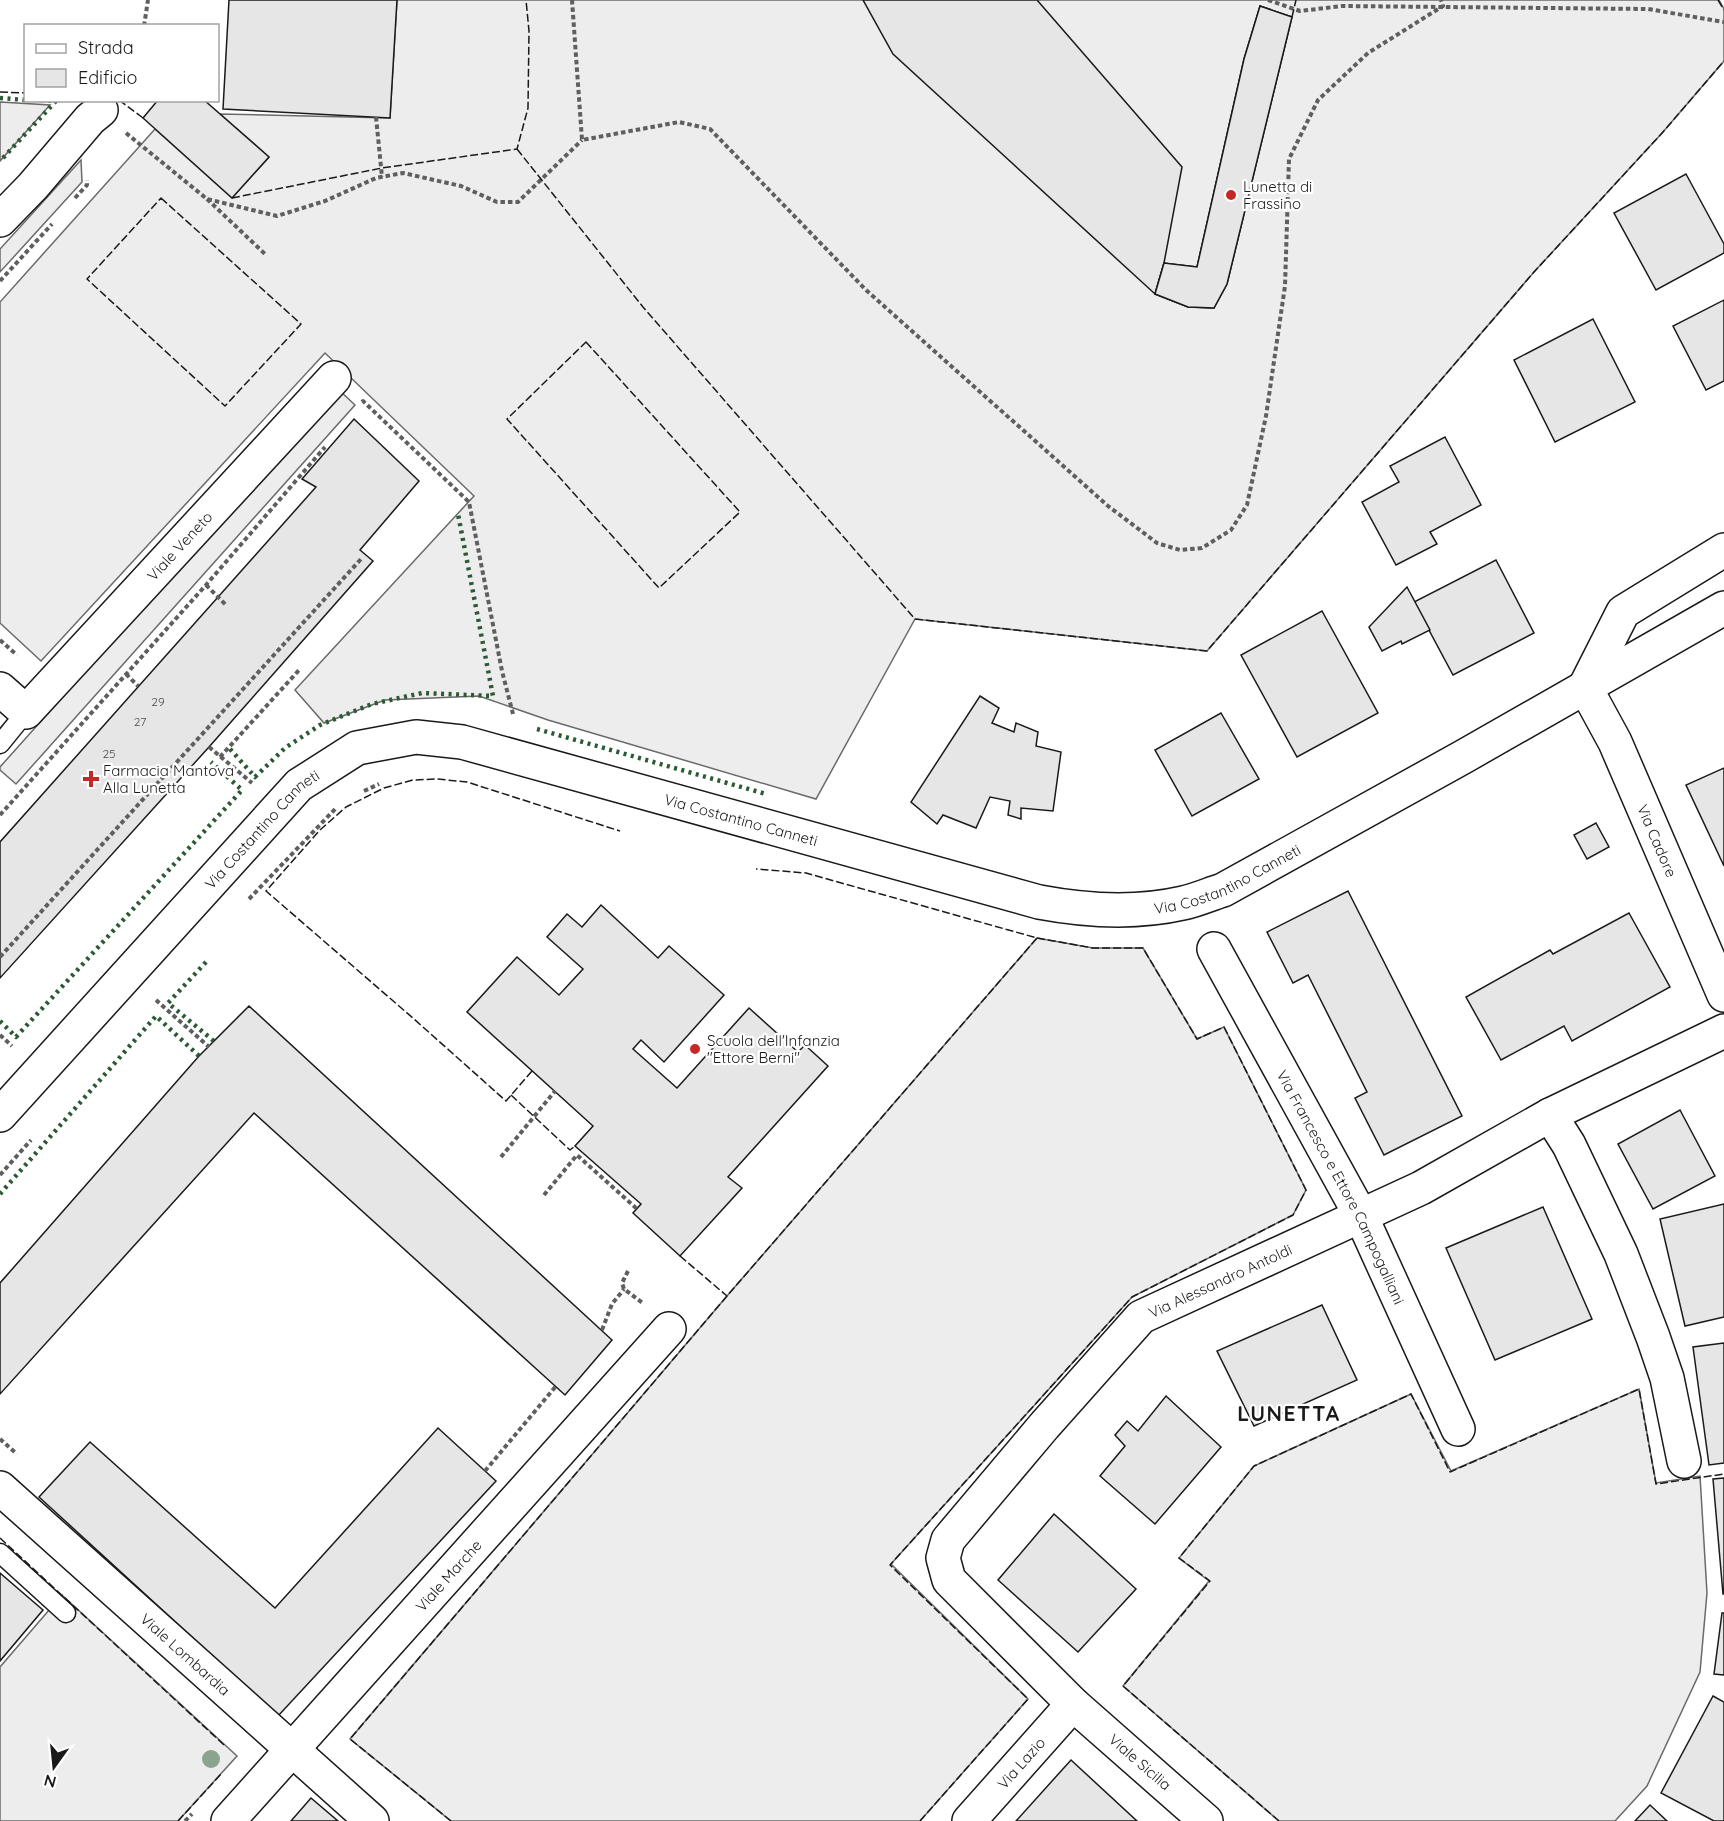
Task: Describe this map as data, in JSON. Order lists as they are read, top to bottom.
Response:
{
  "streets": {
    "street": [
      "Viale Veneto",
      "Via Costantino Canneti",
      "Via Cadore",
      "Via Francesco e Ettore Campogalliani",
      "Via Alessandro Antoldi",
      "Viale Marche",
      "Viale Lombardia",
      "Via Lazio",
      "Viale Sicilia"
    ]
  },
  "crossings": [
    ["Via Costantino Canneti", "Via Cadore"],
    ["Via Francesco e Ettore Campogalliani", "Via Alessandro Antoldi"],
    ["Via Alessandro Antoldi", "Via Lazio"],
    ["Via Alessandro Antoldi", "Viale Sicilia"],
    ["Viale Marche", "Viale Lombardia"],
    ["Via Lazio", "Viale Sicilia"]
  ],
  "districts": ["LUNETTA"],
  "places": {
    "other": ["Lunetta di Frassino", "Scuola dell'Infanzia \"Ettore Berni\""],
    "health": ["Farmacia Mantova Alla Lunetta"]
  },
  "house_numbers": ["29", "27", "25"],
  "legend": ["Strada", "Edificio"],
  "north": "bottom"
}
